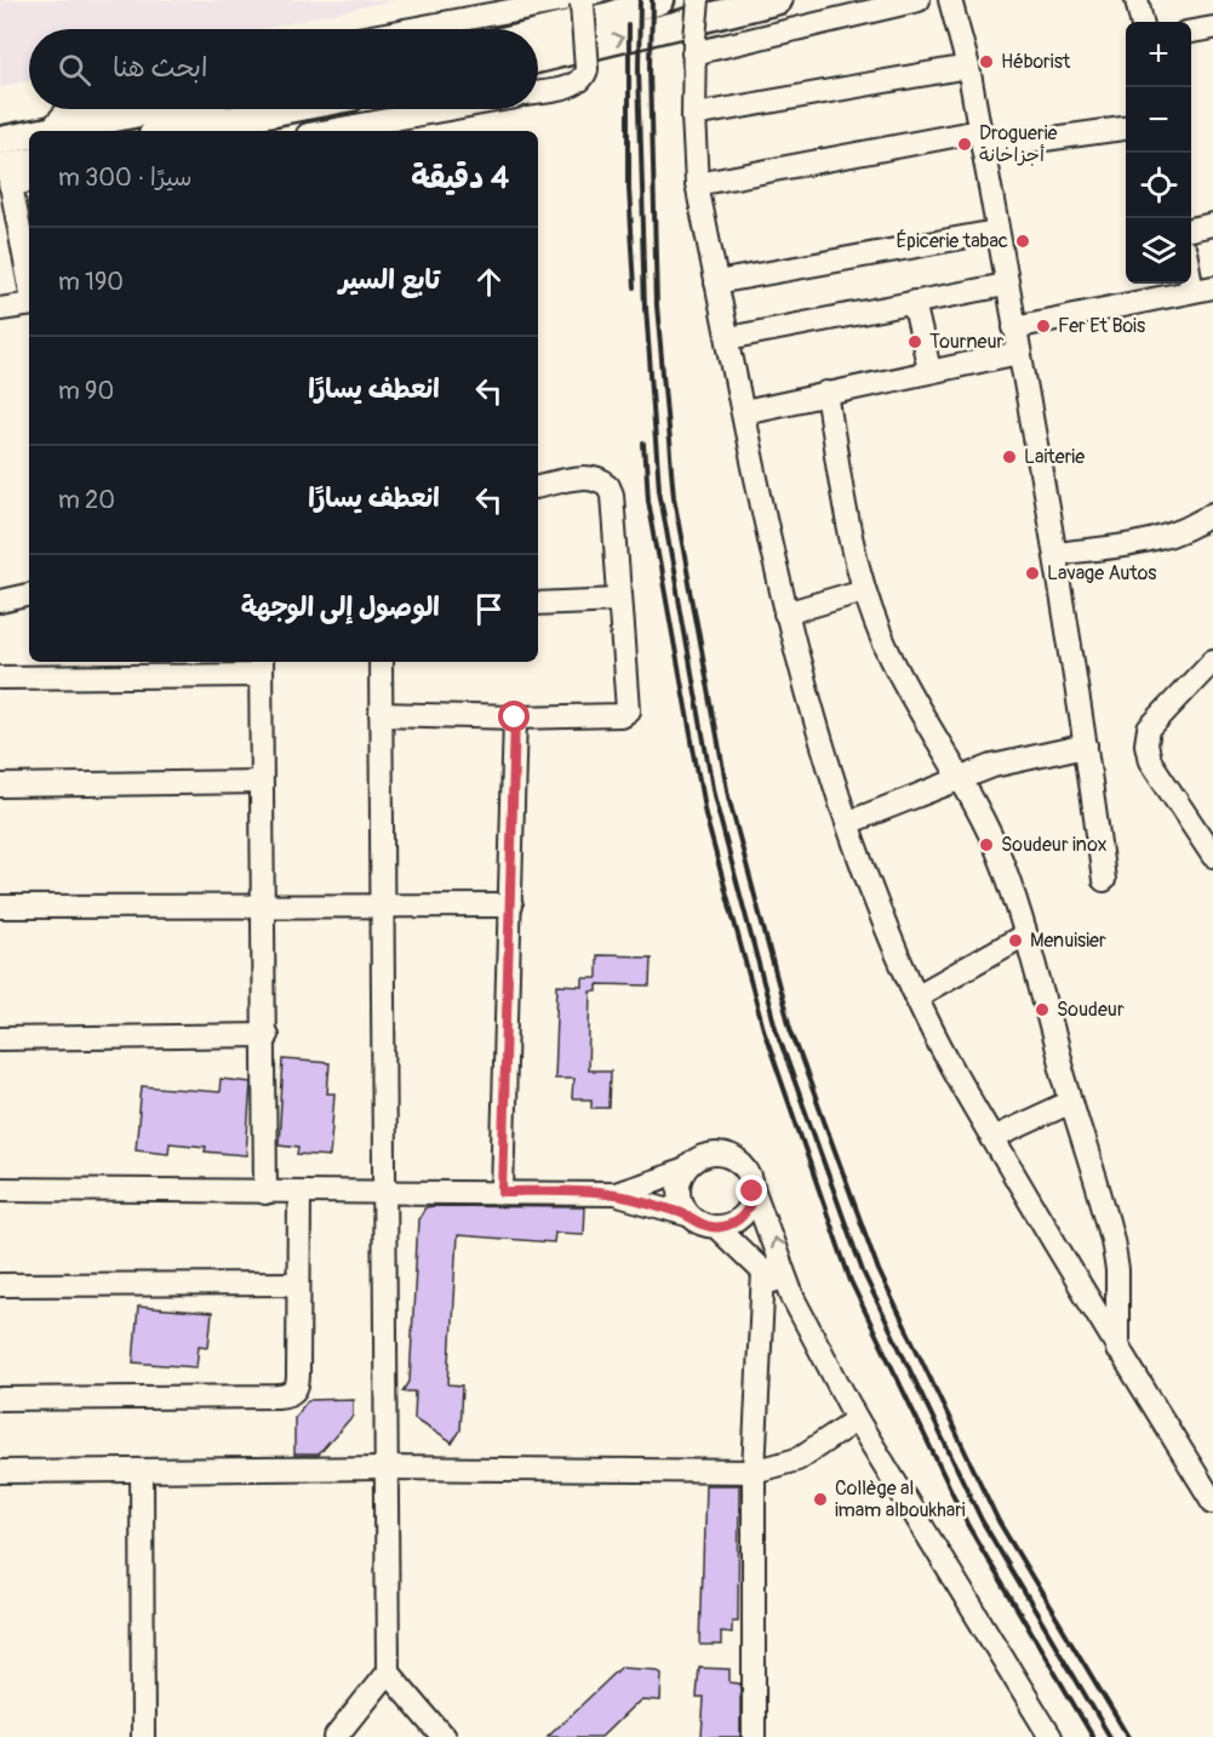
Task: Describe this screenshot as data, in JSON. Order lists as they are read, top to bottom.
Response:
{
  "places": [
    "Héborist",
    "Droguerie أجزاخانة",
    "Épicerie tabac",
    "Fer Et Bois",
    "Tourneur",
    "Laiterie",
    "Lavage Autos",
    "Soudeur inox",
    "Menuisier",
    "Soudeur",
    "Collège al imam alboukhari"
  ],
  "page": {
    "map_buttons": ["+", "−"],
    "search": "ابحث هنا",
    "heading": ["4 دقيقة", "سيرًا · 300 m"],
    "list": [
      ["تابع السير", "190 m"],
      ["انعطف يسارًا", "90 m"],
      ["انعطف يسارًا", "20 m"],
      "الوصول إلى الوجهة"
    ]
  }
}
